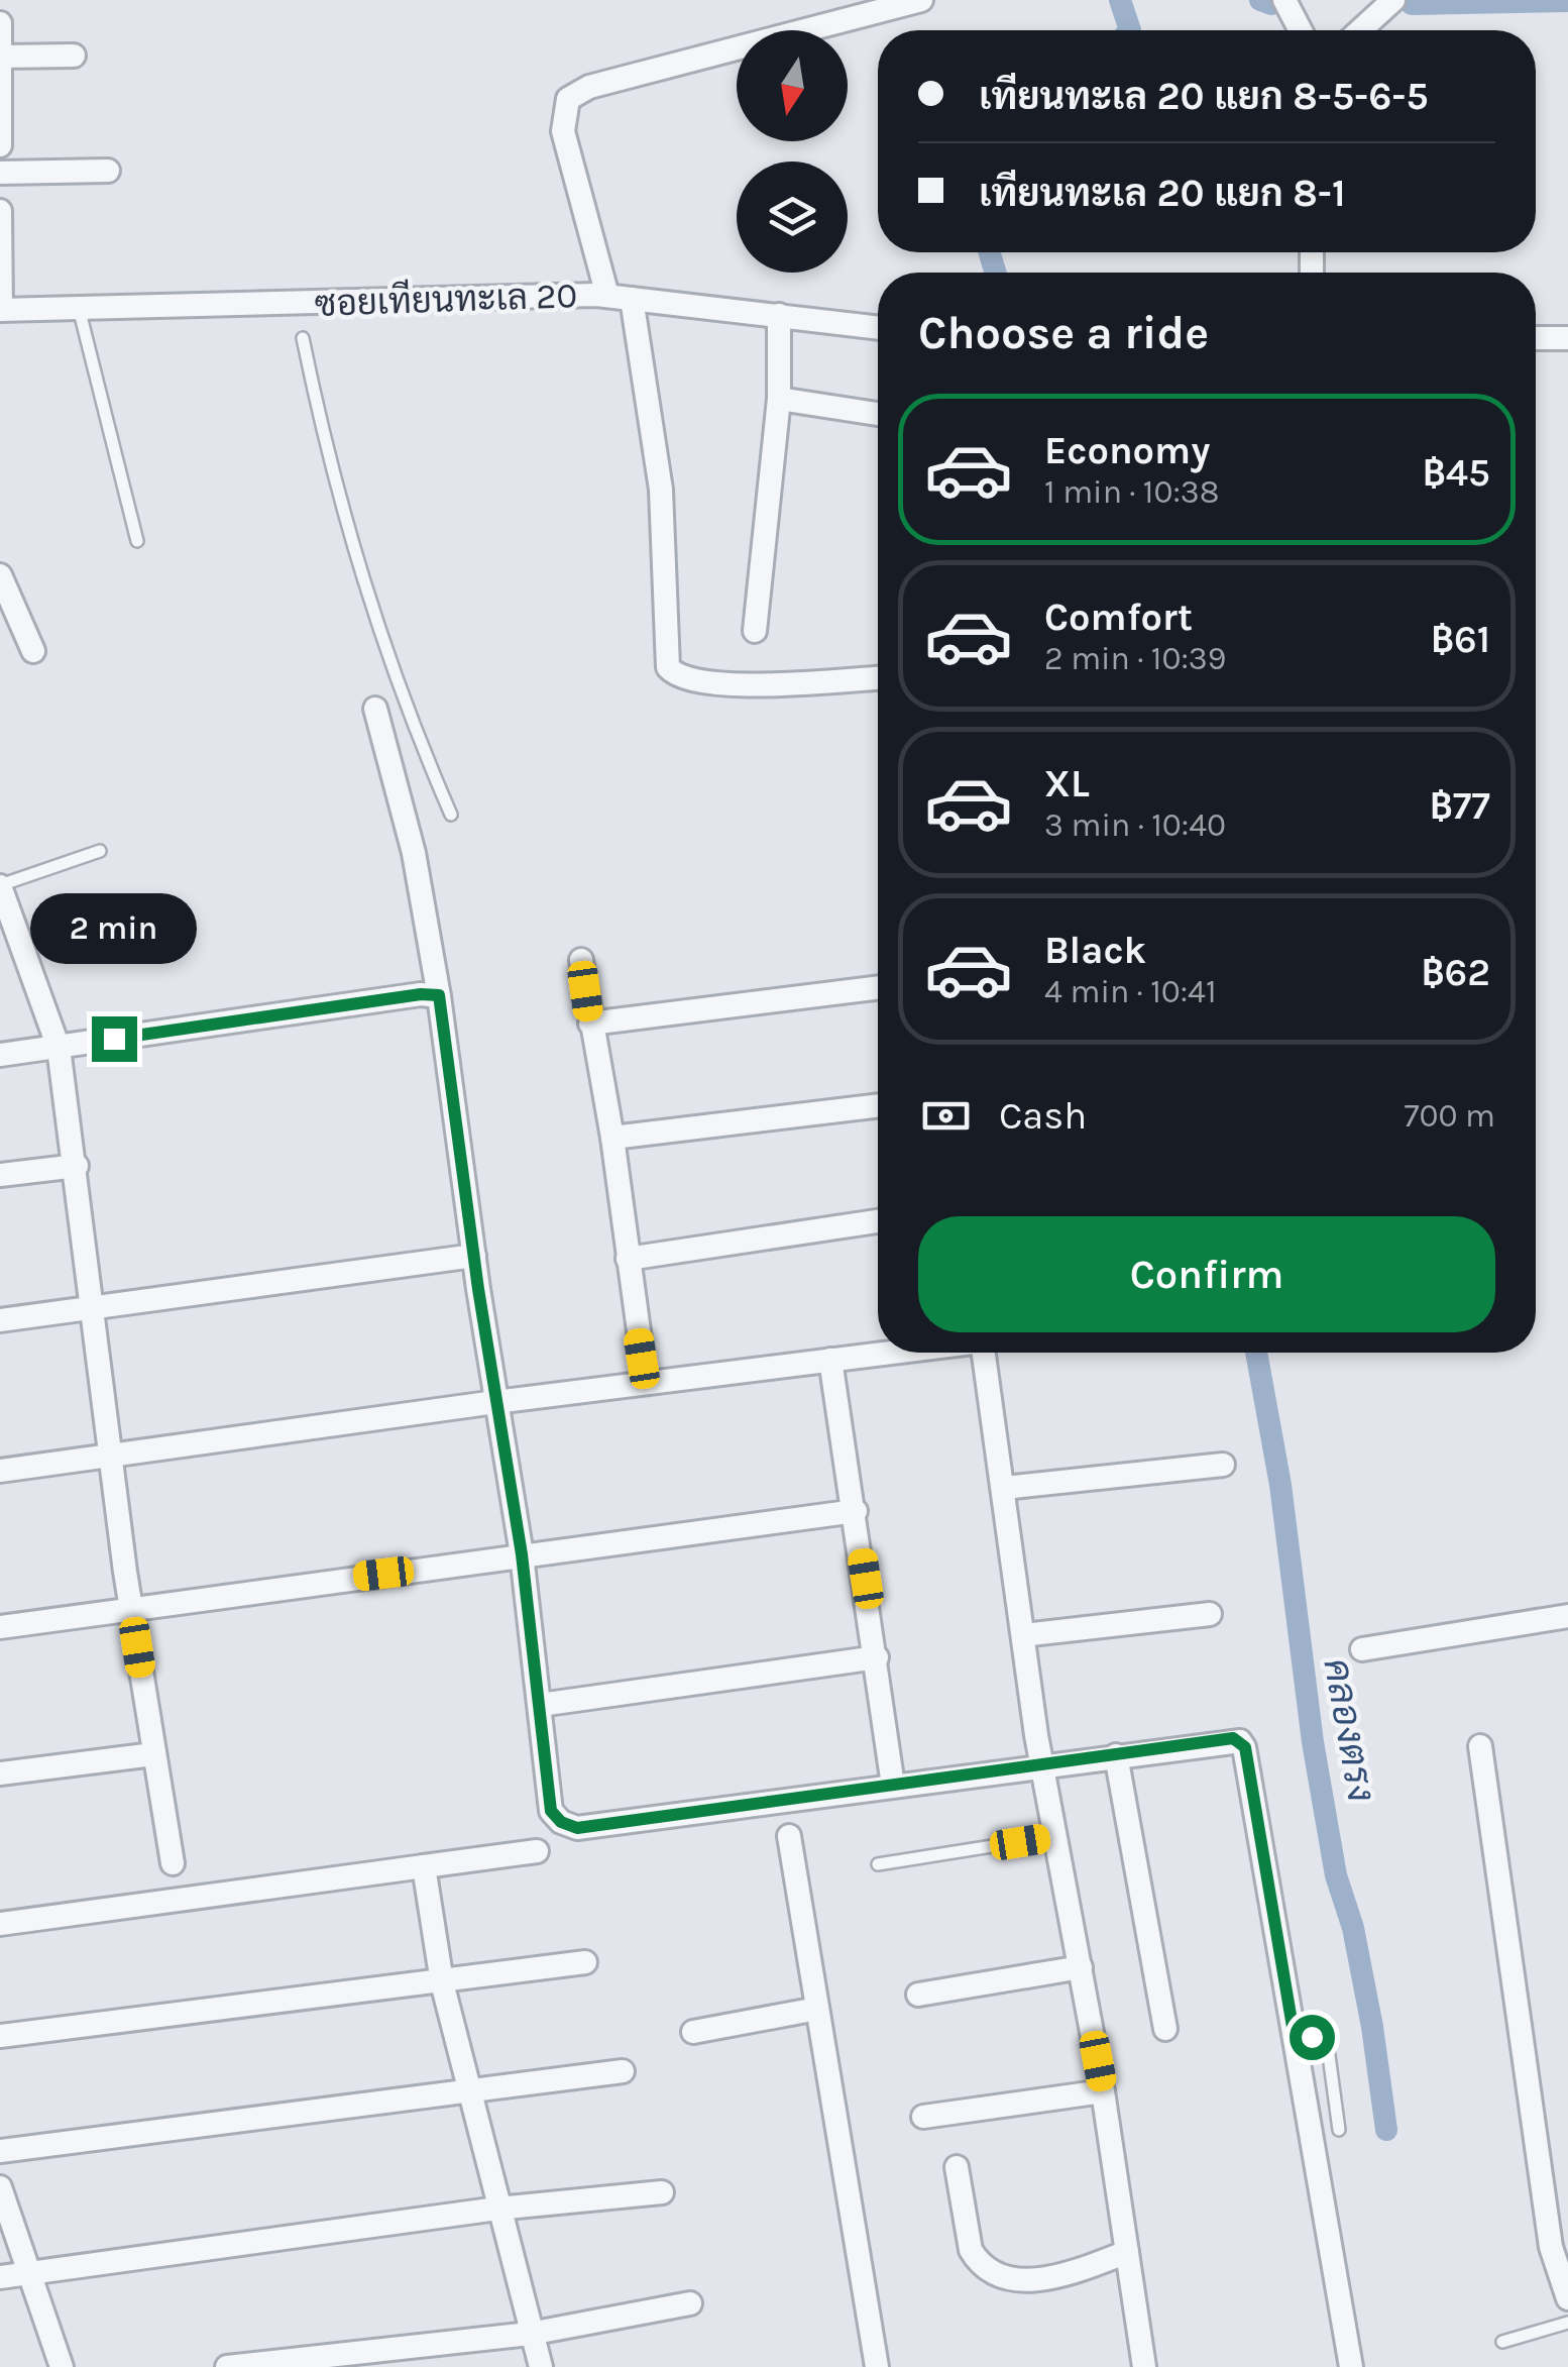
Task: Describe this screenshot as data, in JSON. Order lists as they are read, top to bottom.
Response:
{
  "streets": {
    "street": ["ซอยเทียนทะเล 20"]
  },
  "water": ["คลองตรง"],
  "north": "bottom",
  "page": {
    "banner": ["เทียนทะเล 20 แยก 8-5-6-5", "เทียนทะเล 20 แยก 8-1"],
    "heading": "Choose a ride",
    "list": [
      {
        "name": "Economy",
        "note": "1 min · 10:38",
        "value": "฿45"
      },
      {
        "name": "Comfort",
        "note": "2 min · 10:39",
        "value": "฿61"
      },
      {
        "name": "XL",
        "note": "3 min · 10:40",
        "value": "฿77"
      },
      {
        "name": "Black",
        "note": "4 min · 10:41",
        "value": "฿62"
      }
    ],
    "bubble": "2 min",
    "pay": ["Cash", "700 m"],
    "buttons": "Confirm"
  }
}
